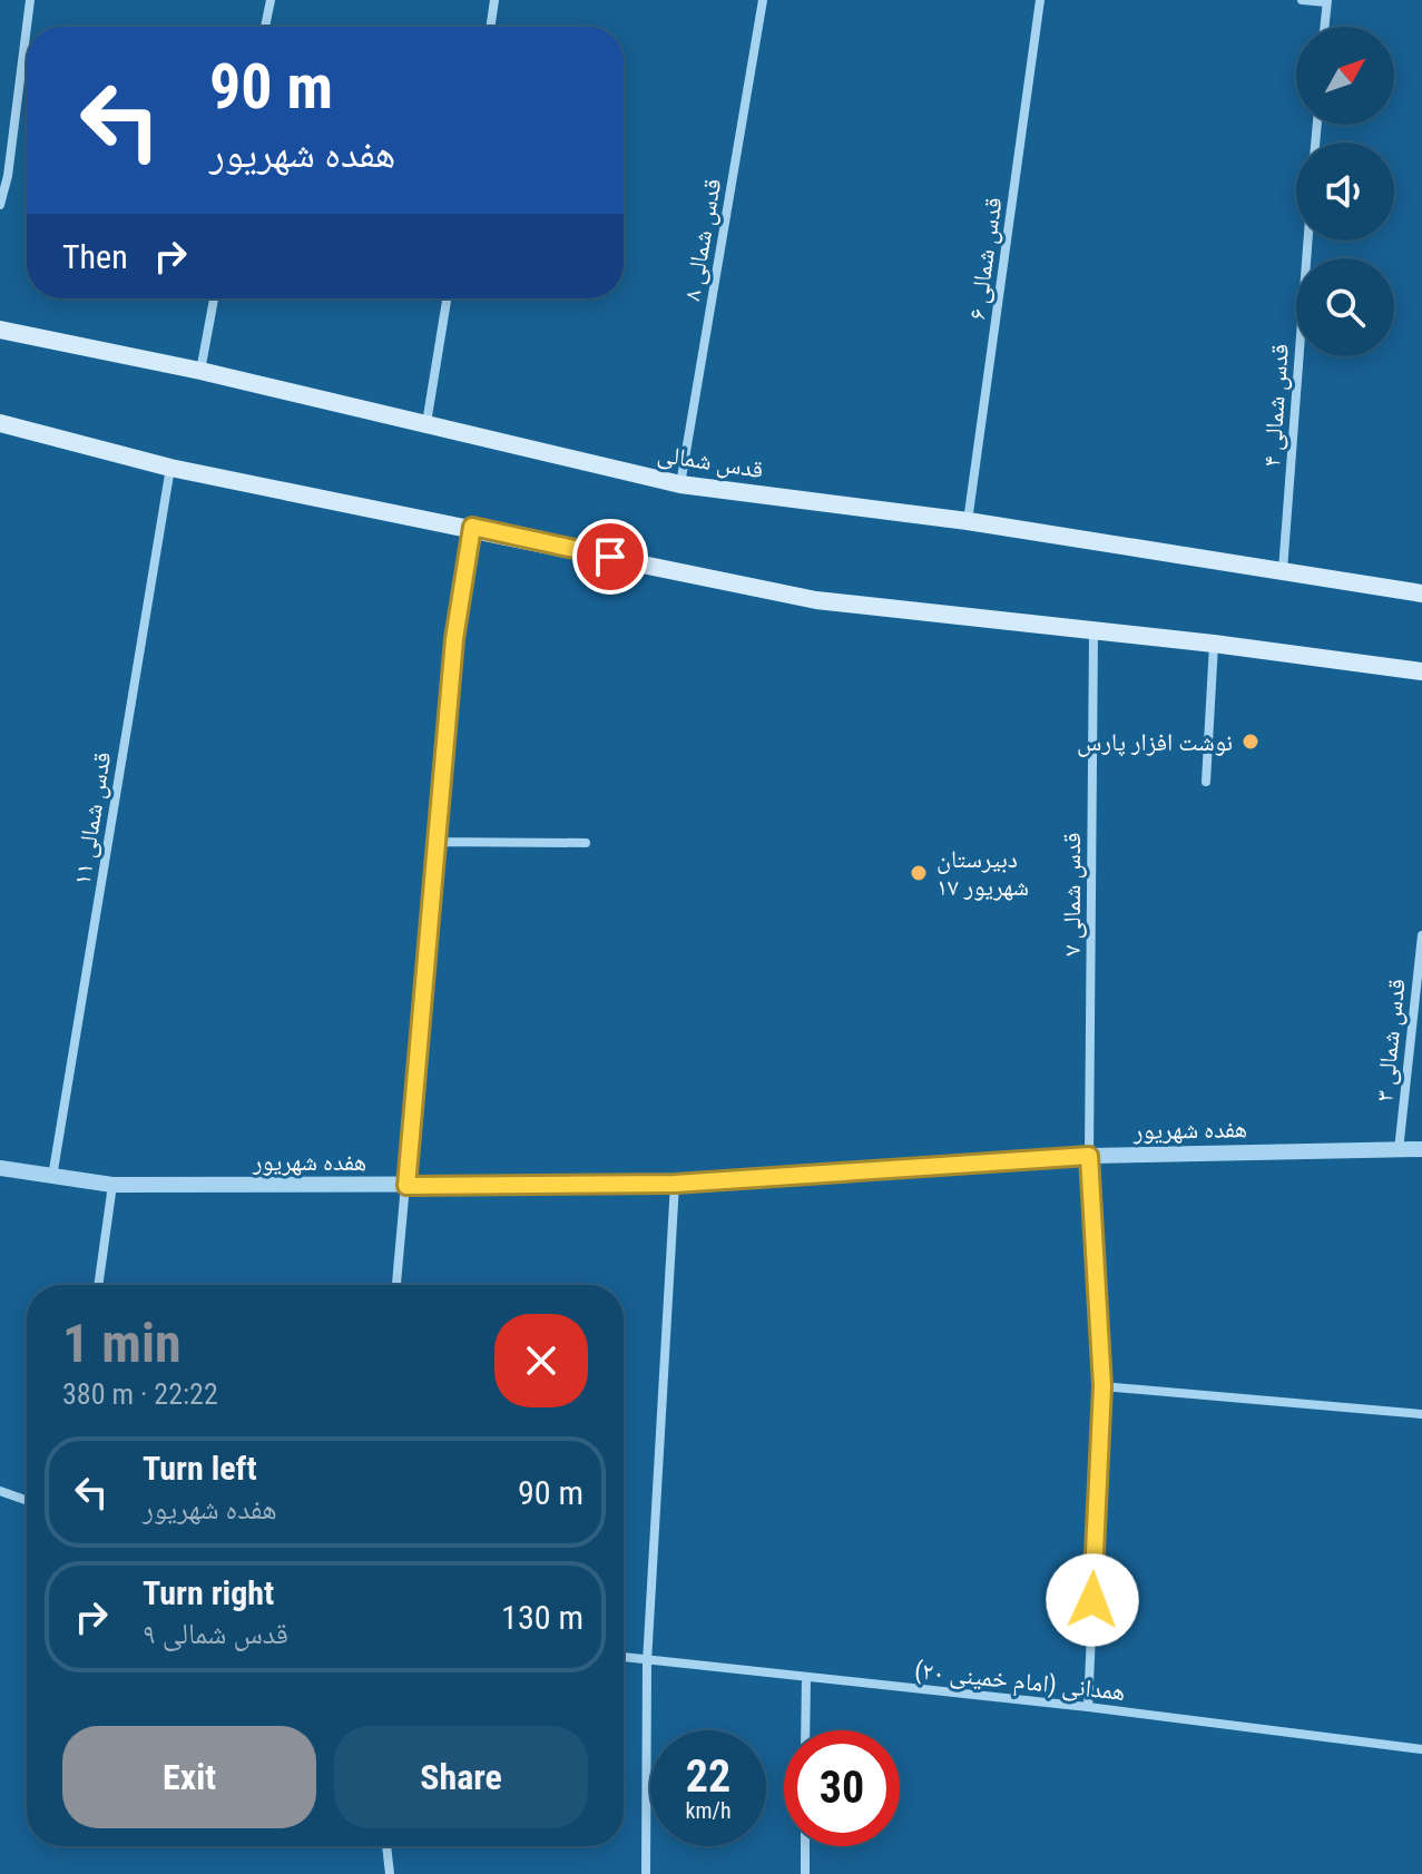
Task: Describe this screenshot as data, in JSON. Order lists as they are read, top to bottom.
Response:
{
  "streets": {
    "main road": ["قدس شمالی"],
    "street": [
      "قدس شمالی ۸",
      "قدس شمالی ۶",
      "قدس شمالی ۴",
      "قدس شمالی ۱۱",
      "۷ قدس شمالی",
      "۳ قدس شمالی",
      "هفده شهریور",
      "همدانی (امام خمینی ۲۰)"
    ]
  },
  "crossings": [
    ["قدس شمالی ۸", "قدس شمالی"],
    ["قدس شمالی ۶", "قدس شمالی"],
    ["قدس شمالی ۴", "قدس شمالی"],
    ["قدس شمالی ۱۱", "هفده شهریور"],
    ["۷ قدس شمالی", "هفده شهریور"],
    ["۷ قدس شمالی", "همدانی (امام خمینی ۲۰)"],
    ["۳ قدس شمالی", "هفده شهریور"]
  ],
  "places": ["نوشت افزار پارس", "دبیرستان ۱۷ شهریور"],
  "north": "top right",
  "page": {
    "turn": ["90 m", "هفده شهریور"],
    "then": "Then",
    "heading": ["1 min", "380 m · 22:22"],
    "list": [
      {
        "name": "Turn left",
        "note": "هفده شهریور",
        "value": "90 m"
      },
      {
        "name": "Turn right",
        "note": "قدس شمالی ۹",
        "value": "130 m"
      }
    ],
    "buttons": ["Exit", "Share"],
    "speed": "22 km/h",
    "limit": "30"
  }
}
